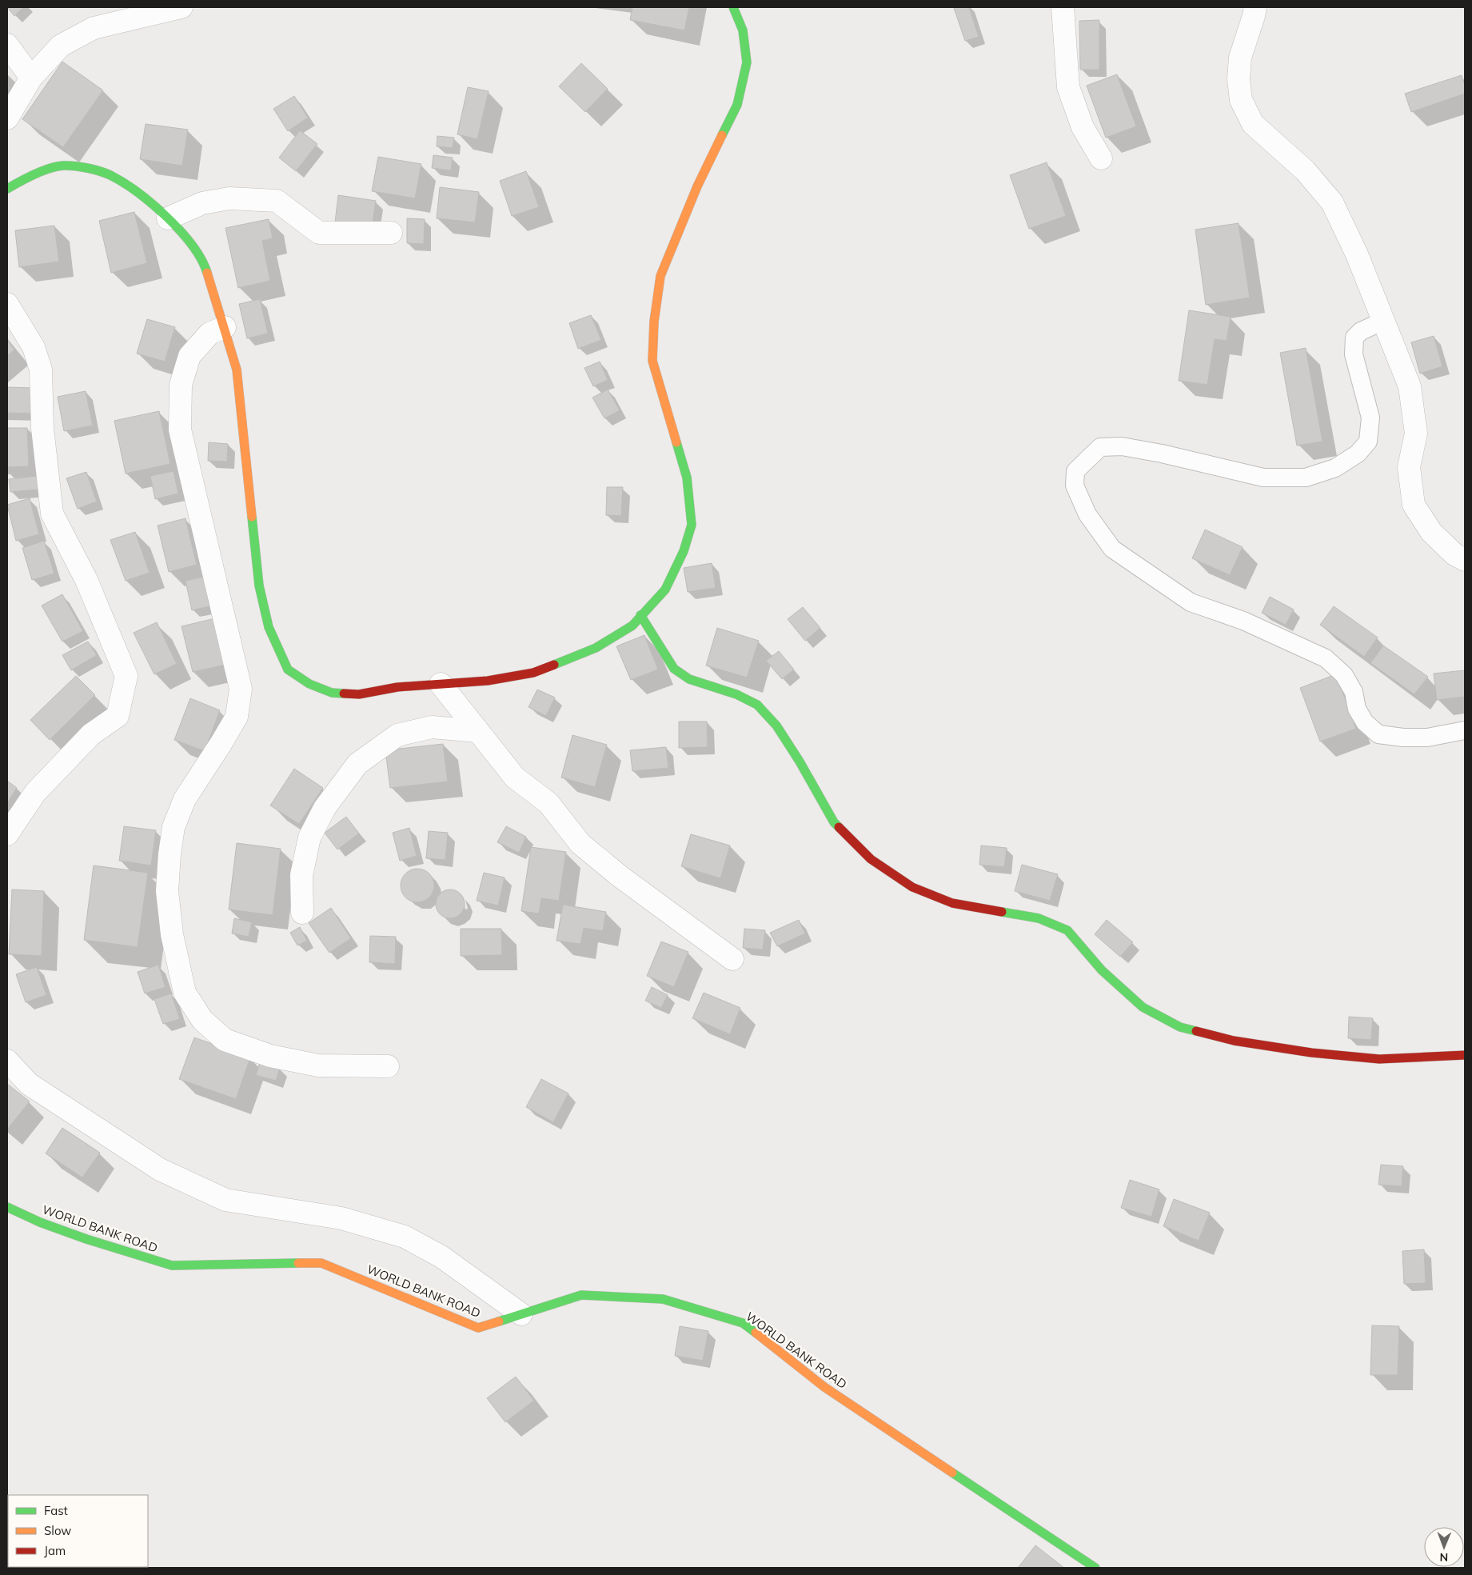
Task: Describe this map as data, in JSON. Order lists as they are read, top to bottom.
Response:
{
  "streets": {
    "street": ["WORLD BANK ROAD"]
  },
  "legend": ["Fast", "Slow", "Jam"],
  "north": "bottom"
}
